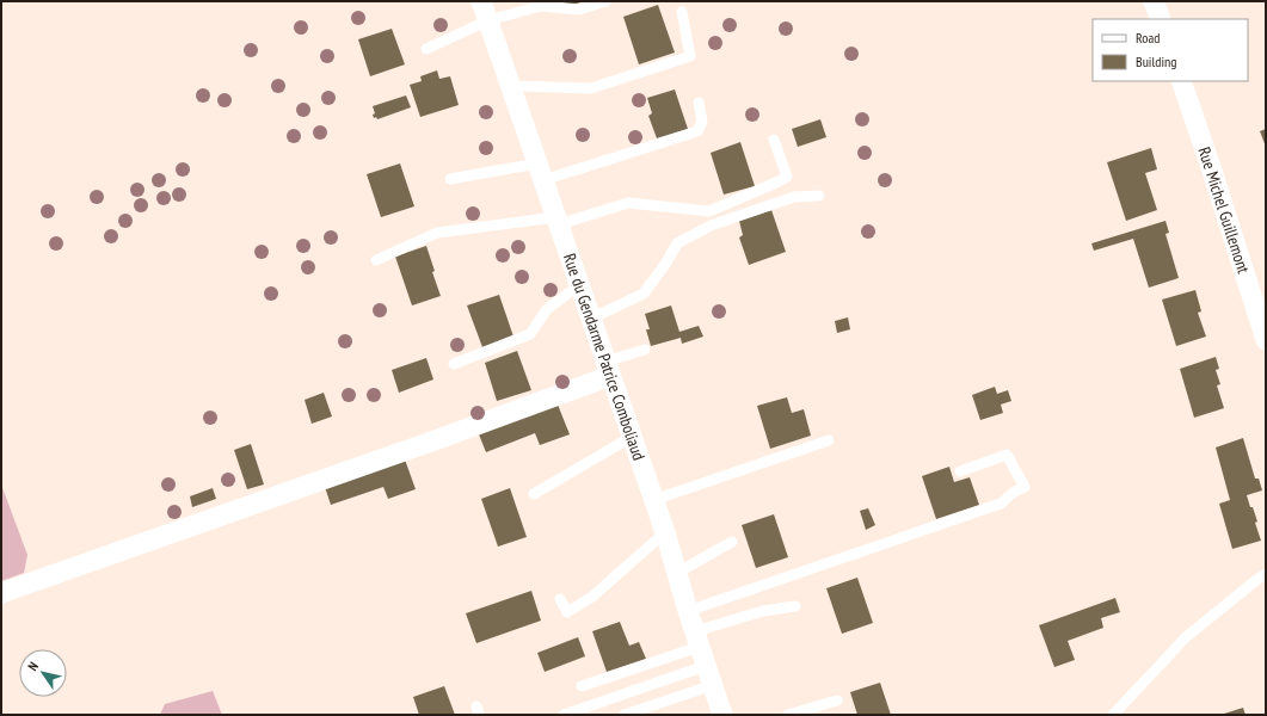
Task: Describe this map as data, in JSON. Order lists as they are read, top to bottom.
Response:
{
  "streets": {
    "street": ["Rue Michel Guillemont", "Rue du Gendarme Patrice Comboliaud"]
  },
  "legend": ["Road", "Building"],
  "north": "top left"
}
